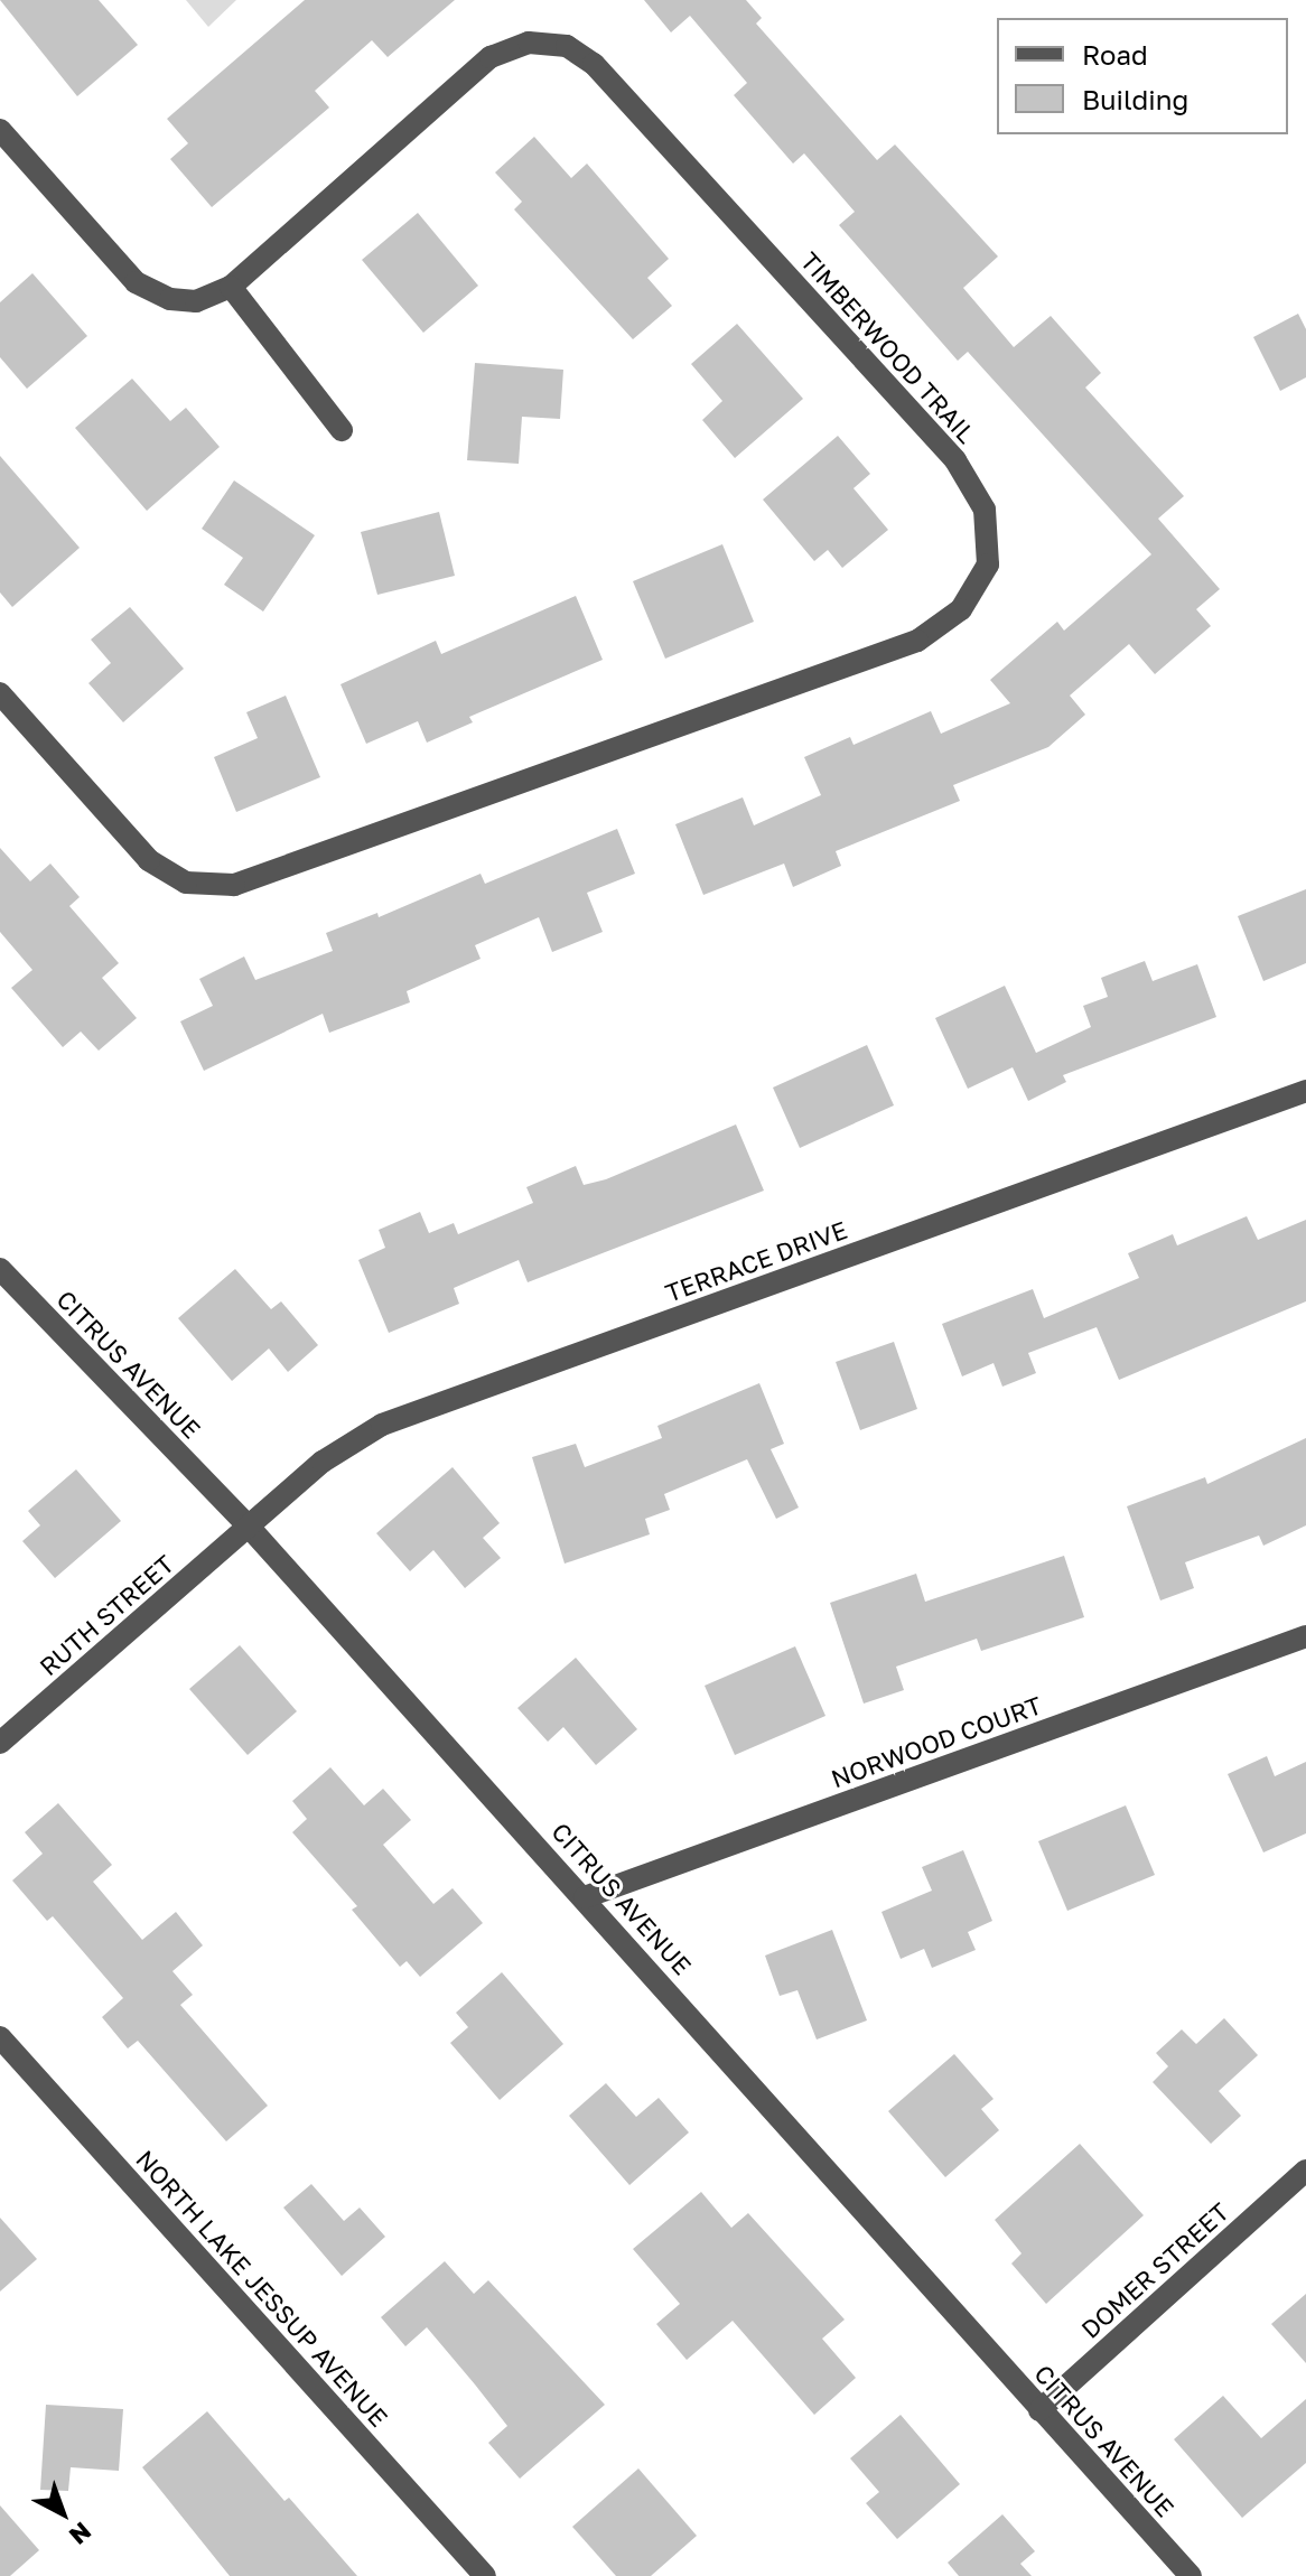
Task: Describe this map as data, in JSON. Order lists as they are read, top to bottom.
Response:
{
  "streets": {
    "street": [
      "TIMBERWOOD TRAIL",
      "TERRACE DRIVE",
      "CITRUS AVENUE",
      "RUTH STREET",
      "NORWOOD COURT",
      "DOMER STREET",
      "NORTH LAKE JESSUP AVENUE"
    ]
  },
  "crossings": [
    ["TERRACE DRIVE", "CITRUS AVENUE"],
    ["TERRACE DRIVE", "RUTH STREET"],
    ["CITRUS AVENUE", "RUTH STREET"],
    ["CITRUS AVENUE", "NORWOOD COURT"],
    ["CITRUS AVENUE", "DOMER STREET"]
  ],
  "legend": ["Road", "Building"],
  "north": "bottom right"
}
